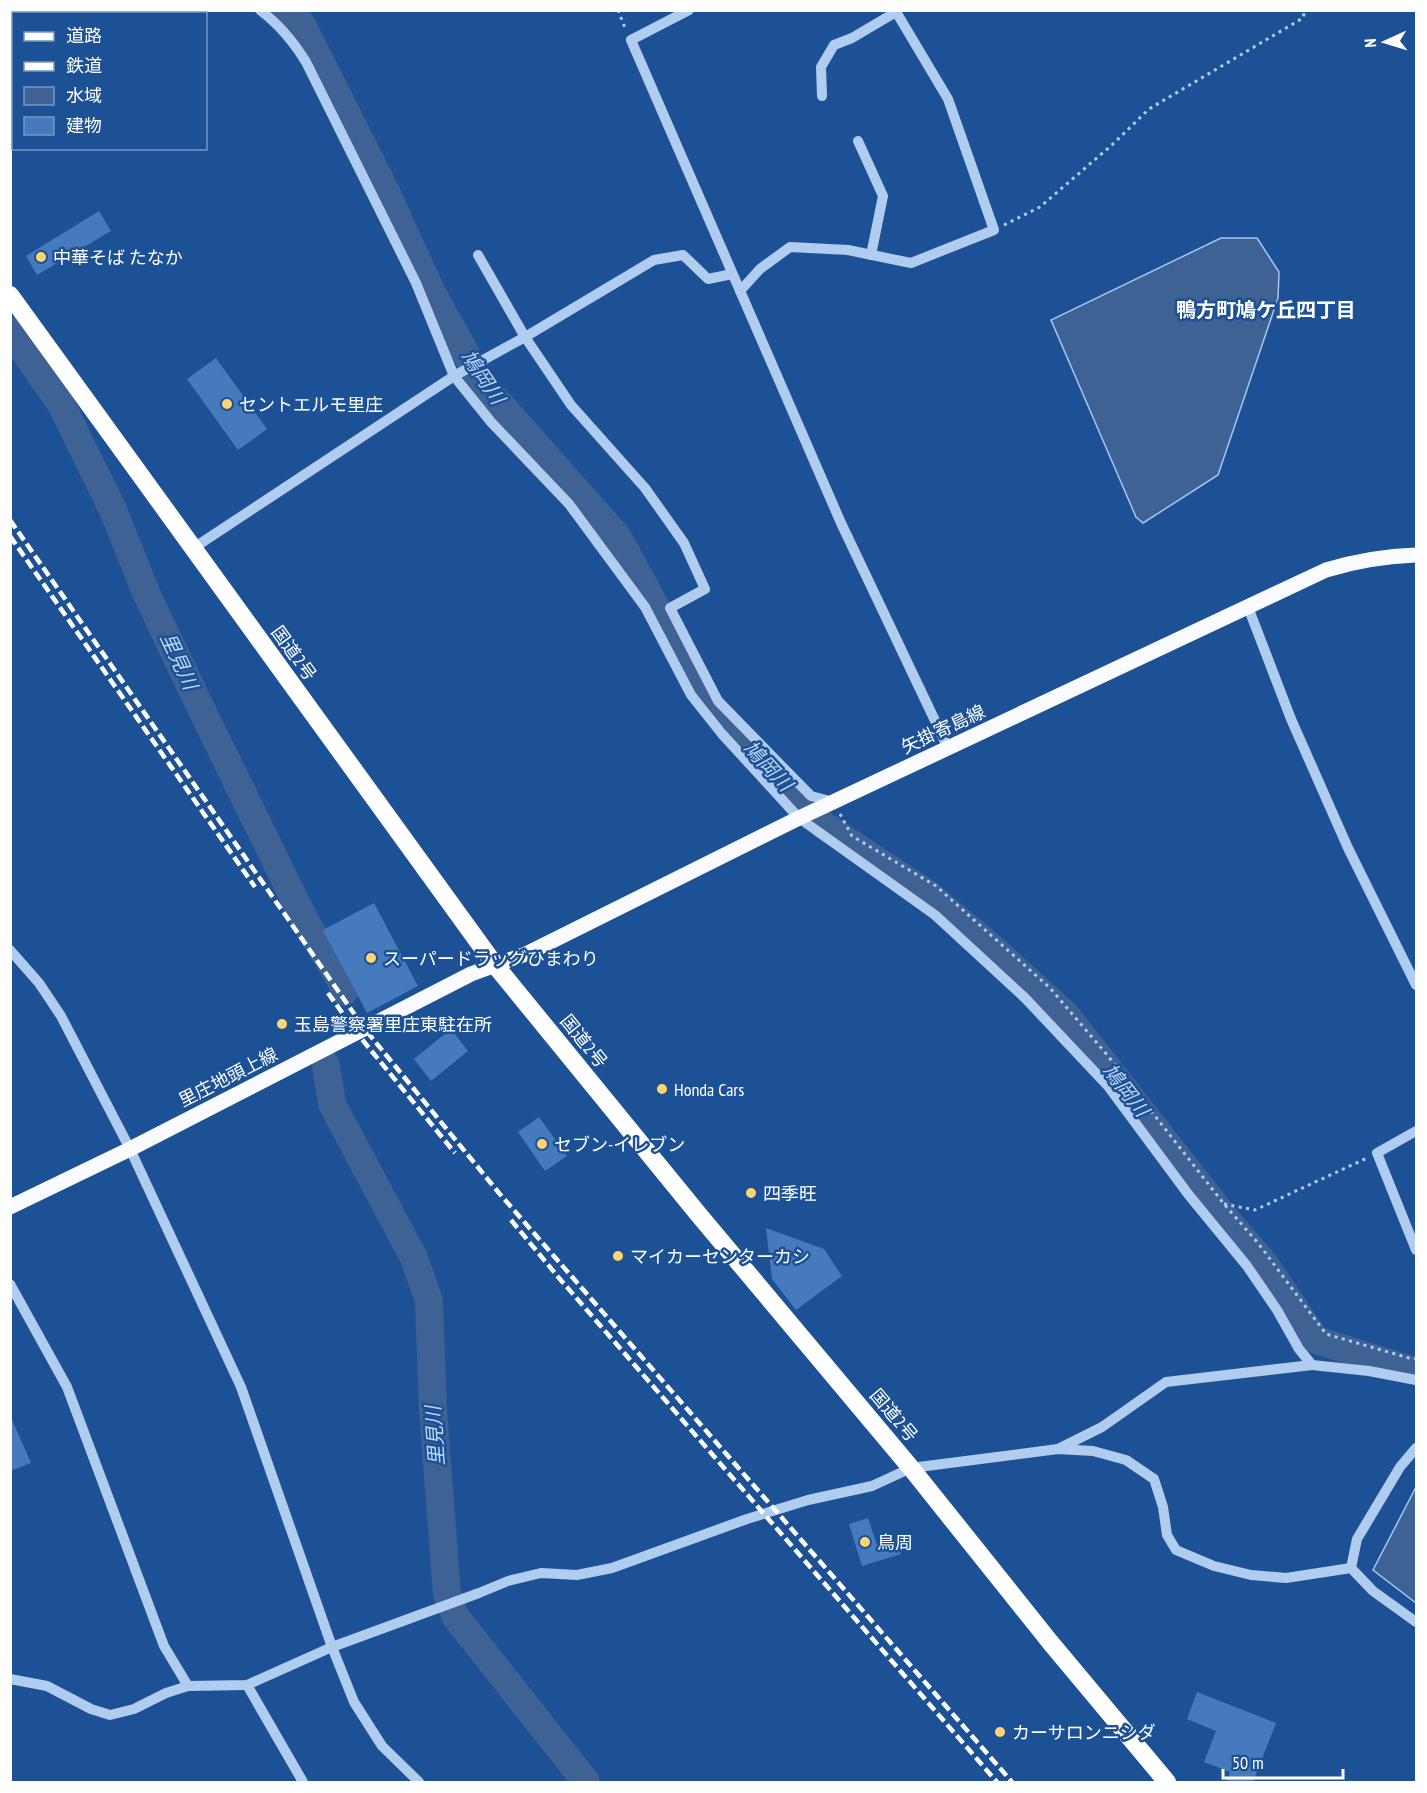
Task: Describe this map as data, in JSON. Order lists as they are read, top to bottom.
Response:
{
  "streets": {
    "highway": ["国道2号"],
    "main road": ["矢掛寄島線", "里庄地頭上線"]
  },
  "crossings": [
    ["国道2号", "矢掛寄島線"],
    ["国道2号", "里庄地頭上線"],
    ["矢掛寄島線", "里庄地頭上線"]
  ],
  "districts": ["鴨方町鳩ケ丘四丁目"],
  "water": ["鳩岡川", "里見川"],
  "places": [
    "中華そば たなか",
    "セントエルモ里庄",
    "スーパードラッグひまわり",
    "玉島警察署里庄東駐在所",
    "Honda Cars",
    "セブン-イレブン",
    "四季旺",
    "マイカーセンターカシ",
    "鳥周",
    "カーサロンニシダ"
  ],
  "legend": [
    "道路",
    "鉄道",
    "水域",
    "建物"
  ],
  "scale_bar": "50 m",
  "north": "left"
}
